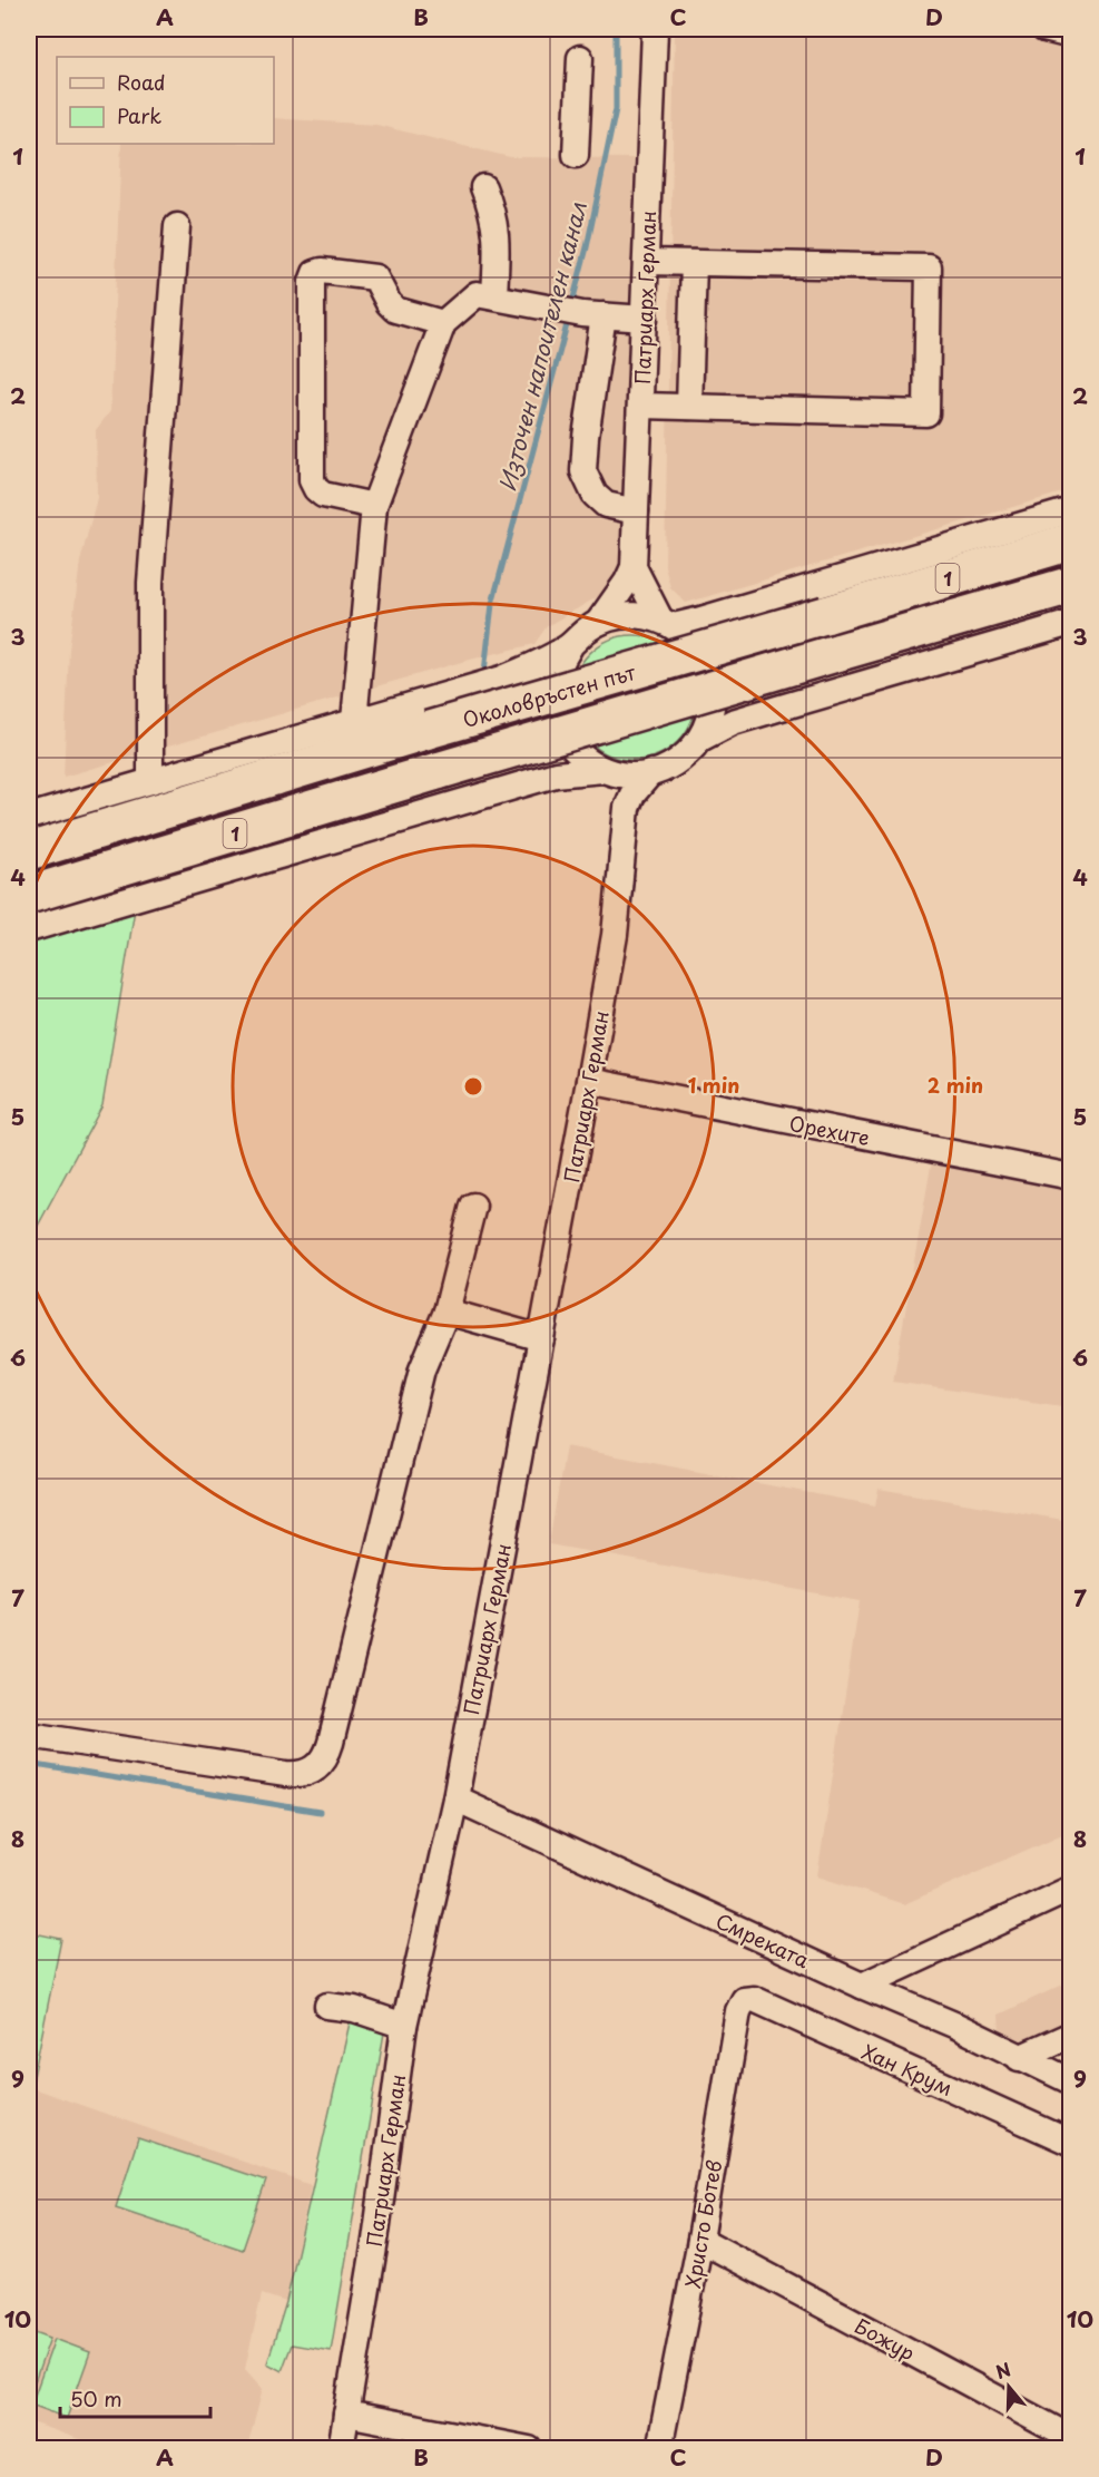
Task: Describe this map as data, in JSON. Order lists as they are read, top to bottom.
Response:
{
  "streets": {
    "highway": ["1", "Околовръстен път"],
    "street": [
      "Патриарх Герман",
      "Орехите",
      "Смреката",
      "Хан Крум",
      "Христо Ботев",
      "Божур"
    ]
  },
  "crossings": [
    ["Патриарх Герман", "Орехите"],
    ["Патриарх Герман", "Смреката"],
    ["Хан Крум", "Христо Ботев"],
    ["Христо Ботев", "Божур"]
  ],
  "water": ["Източен напоителен канал"],
  "legend": ["Road", "Park"],
  "scale_bar": "50 m",
  "north": "top",
  "grid": {
    "columns": [
      "A",
      "B",
      "C",
      "D"
    ],
    "rows": [
      "1",
      "2",
      "3",
      "4",
      "5",
      "6",
      "7",
      "8",
      "9",
      "10"
    ]
  },
  "rings": ["1 min", "2 min"]
}
